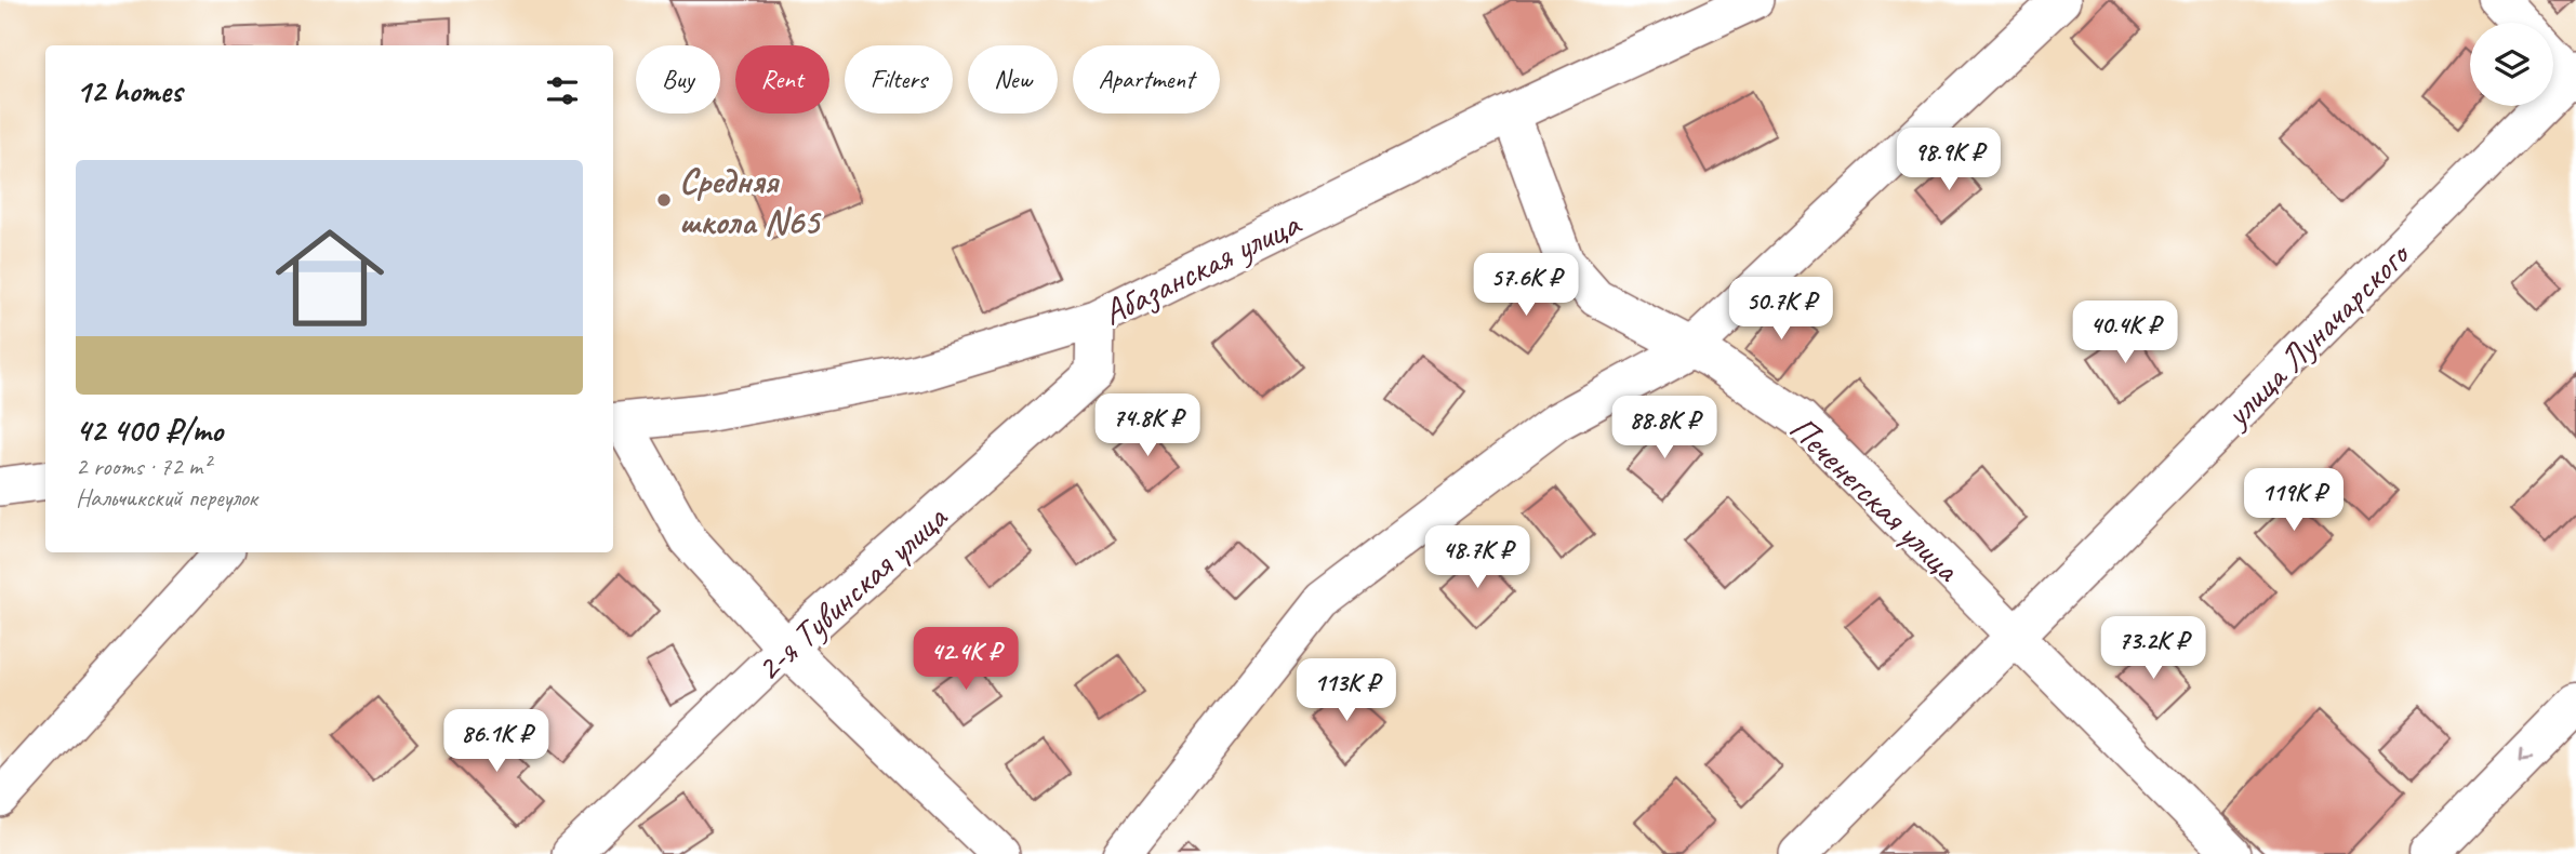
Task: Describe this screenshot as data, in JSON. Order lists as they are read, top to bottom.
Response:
{
  "streets": {
    "street": [
      "Абазанская улица",
      "улица Луначарского",
      "Печенегская улица",
      "2-я Тувинская улица"
    ]
  },
  "crossings": [
    ["Абазанская улица", "Печенегская улица"],
    ["Абазанская улица", "2-я Тувинская улица"],
    ["улица Луначарского", "Печенегская улица"]
  ],
  "places": ["Средняя школа N65"],
  "page": {
    "chip": [
      "Buy",
      "Rent",
      "Filters",
      "New",
      "Apartment"
    ],
    "heading": "12 homes",
    "price": [
      "98.9K ₽",
      "57.6K ₽",
      "50.7K ₽",
      "40.4K ₽",
      "74.8K ₽",
      "88.8K ₽",
      "119K ₽",
      "48.7K ₽",
      "73.2K ₽",
      "42.4K ₽",
      "113K ₽",
      "86.1K ₽"
    ],
    "list": [
      {
        "name": "42 400 ₽/mo",
        "note": "2 rooms · 72 m² · Нальчикский переулок"
      }
    ]
  }
}
